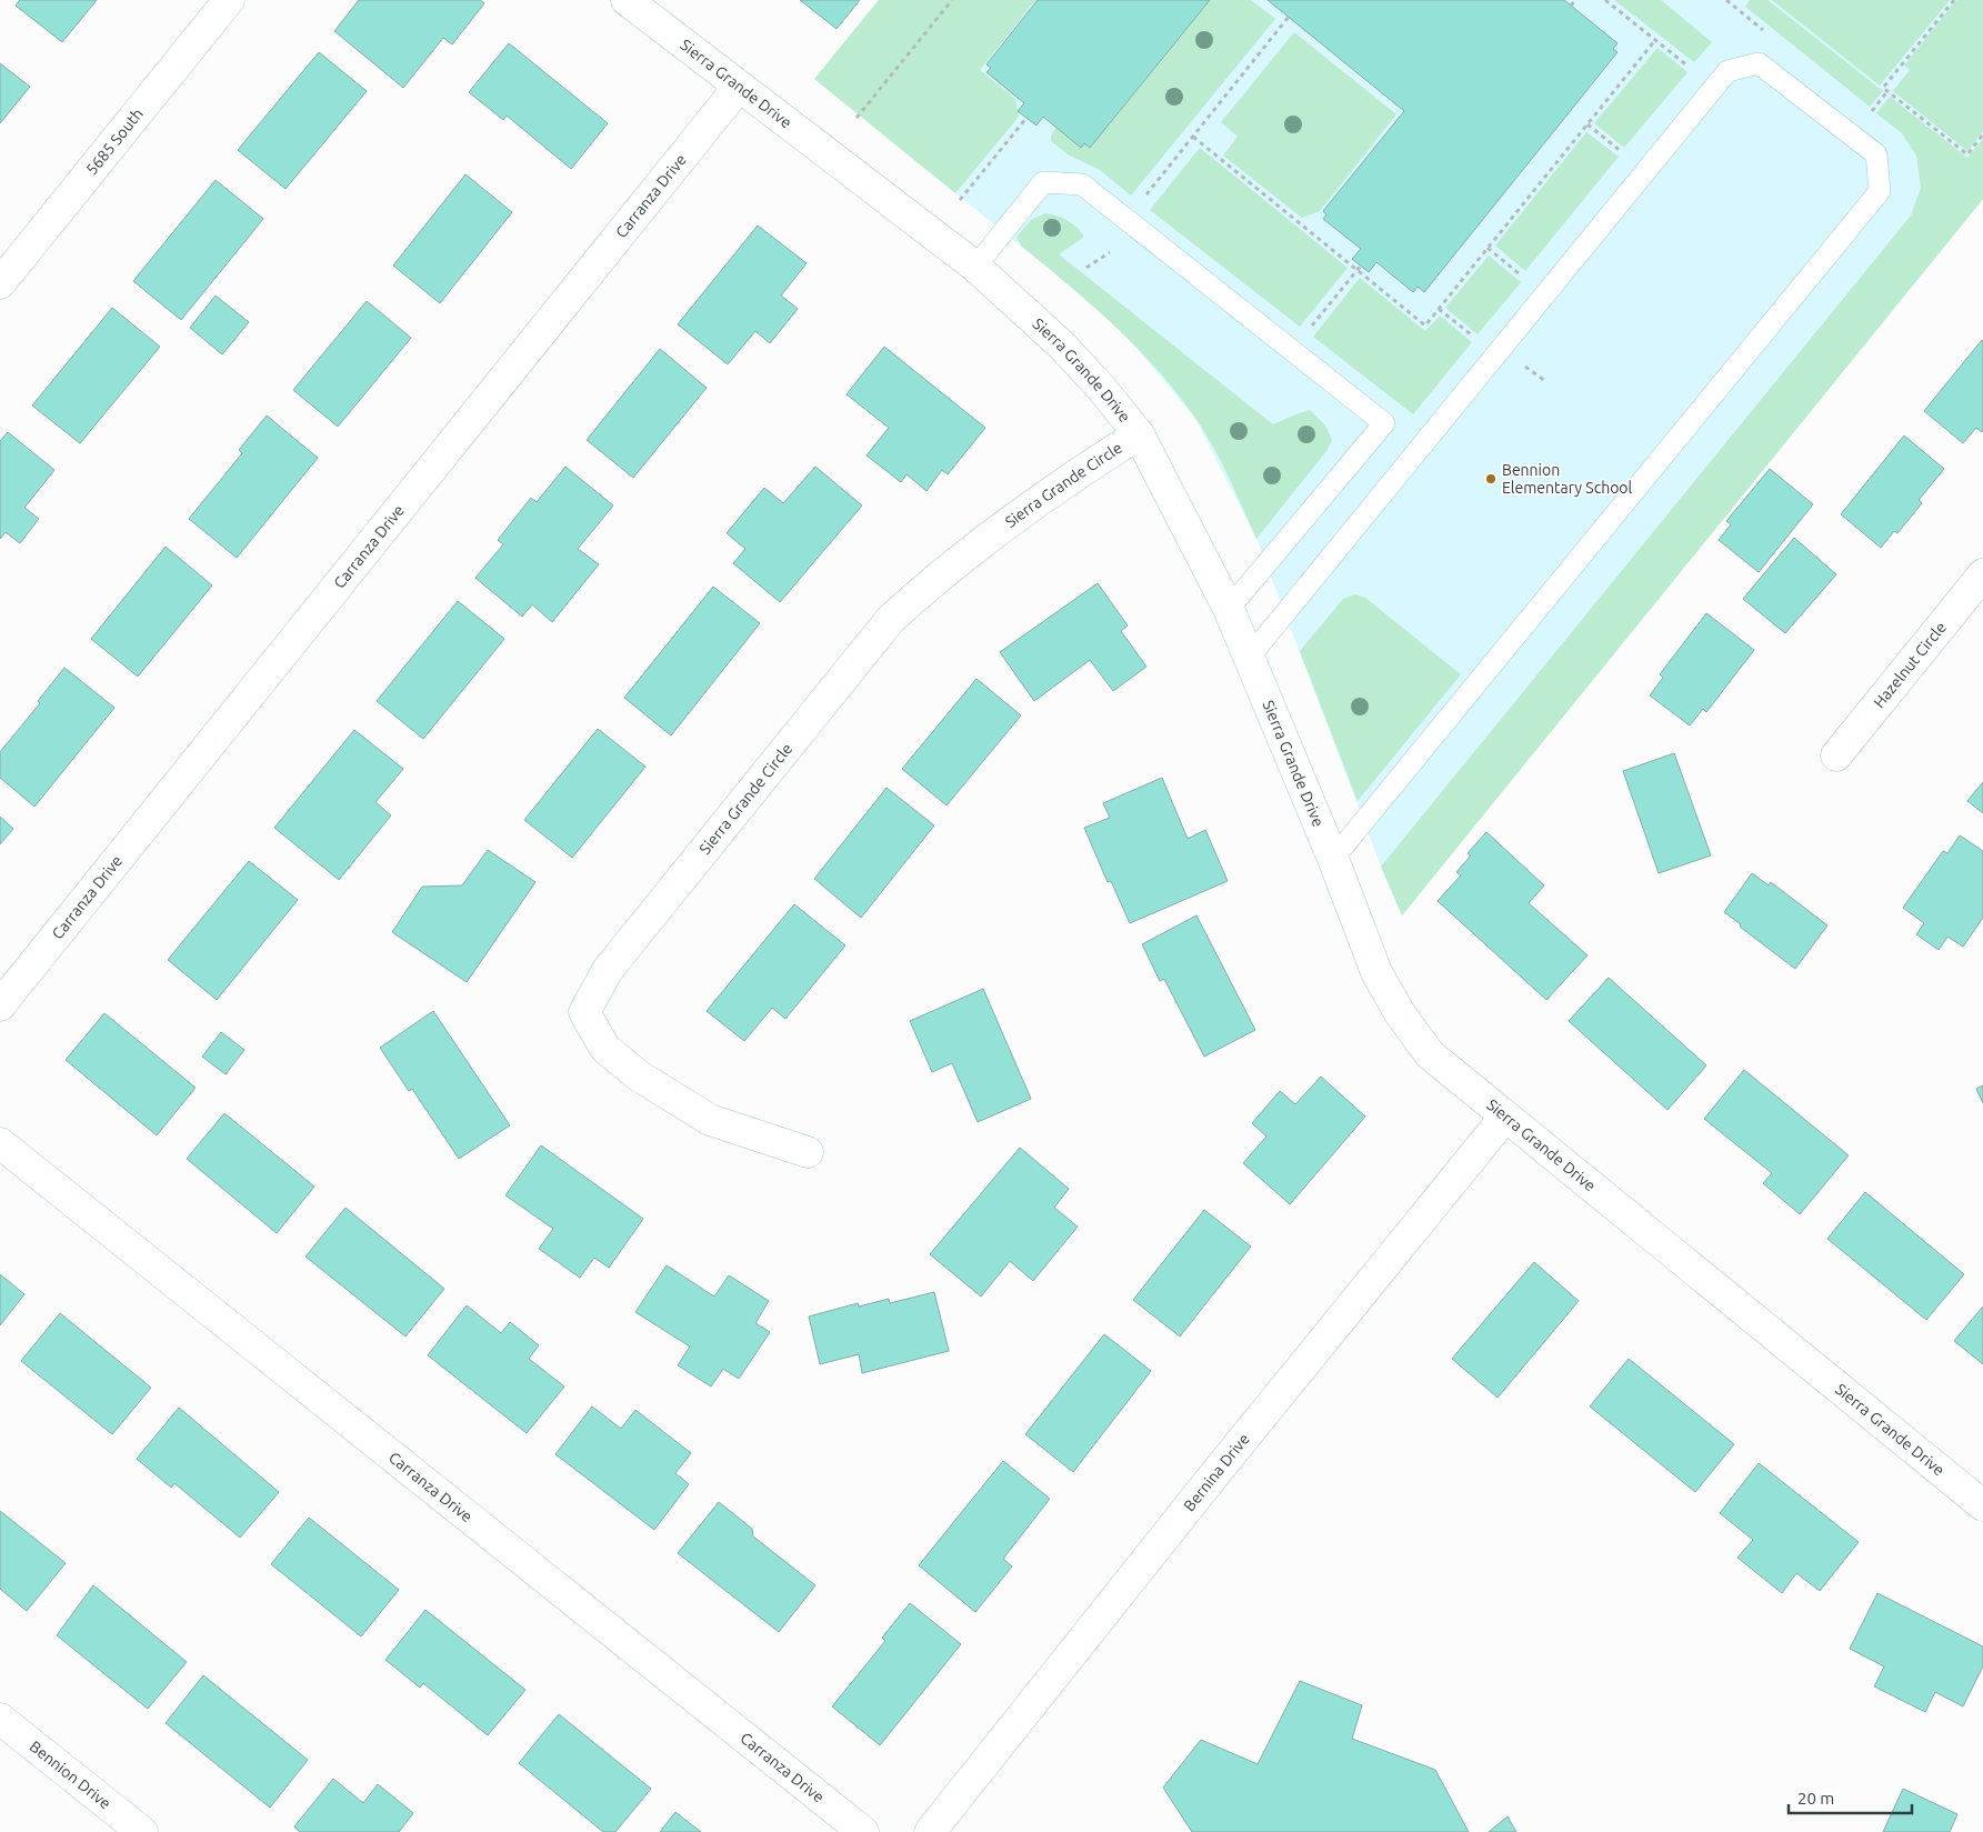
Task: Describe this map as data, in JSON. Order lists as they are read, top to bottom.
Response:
{
  "streets": {
    "street": [
      "Sierra Grande Drive",
      "5685 South",
      "Carranza Drive",
      "Sierra Grande Circle",
      "Hazelnut Circle",
      "Bernina Drive",
      "Bennion Drive"
    ]
  },
  "crossings": [
    ["Sierra Grande Drive", "Carranza Drive"],
    ["Sierra Grande Drive", "Sierra Grande Circle"],
    ["Sierra Grande Drive", "Bernina Drive"]
  ],
  "places": ["Bennion Elementary School"],
  "scale_bar": "20 m"
}
